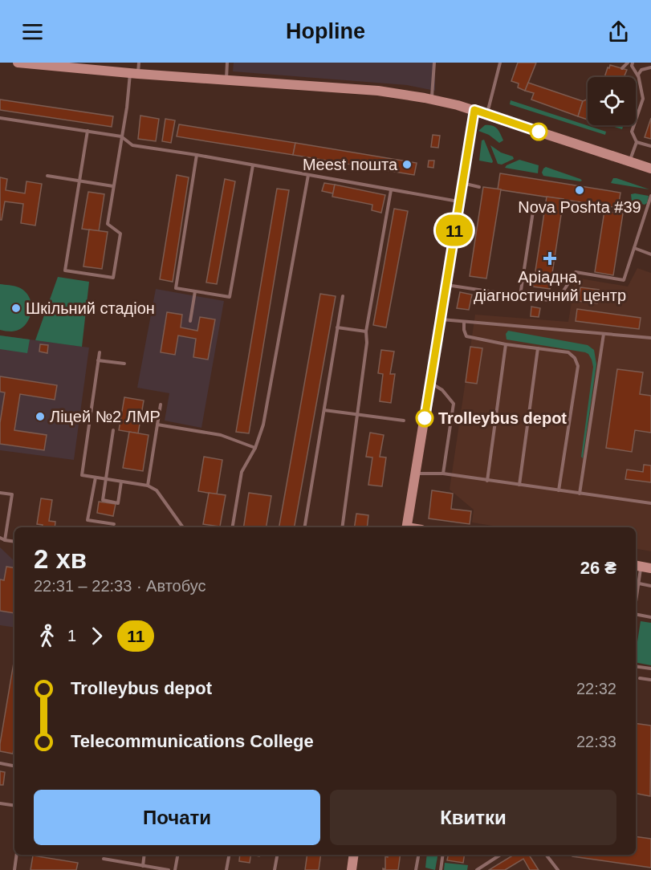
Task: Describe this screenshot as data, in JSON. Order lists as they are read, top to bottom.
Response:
{
  "places": {
    "other": [
      "Meest пошта",
      "Nova Poshta #39",
      "Шкільний стадіон",
      "Ліцей №2 ЛМР",
      "Trolleybus depot"
    ],
    "health": ["Аріадна, діагностичний центр"]
  },
  "lines": ["bus line 11"],
  "page": {
    "header": "Hopline",
    "on_map": "11",
    "heading": ["2 хв", "22:31 – 22:33 · Автобус", "26 ₴"],
    "legs": ["1", "11"],
    "list": [
      {
        "name": "Trolleybus depot",
        "value": "22:32"
      },
      {
        "name": "Telecommunications College",
        "value": "22:33"
      }
    ],
    "buttons": ["Почати", "Квитки"]
  }
}
